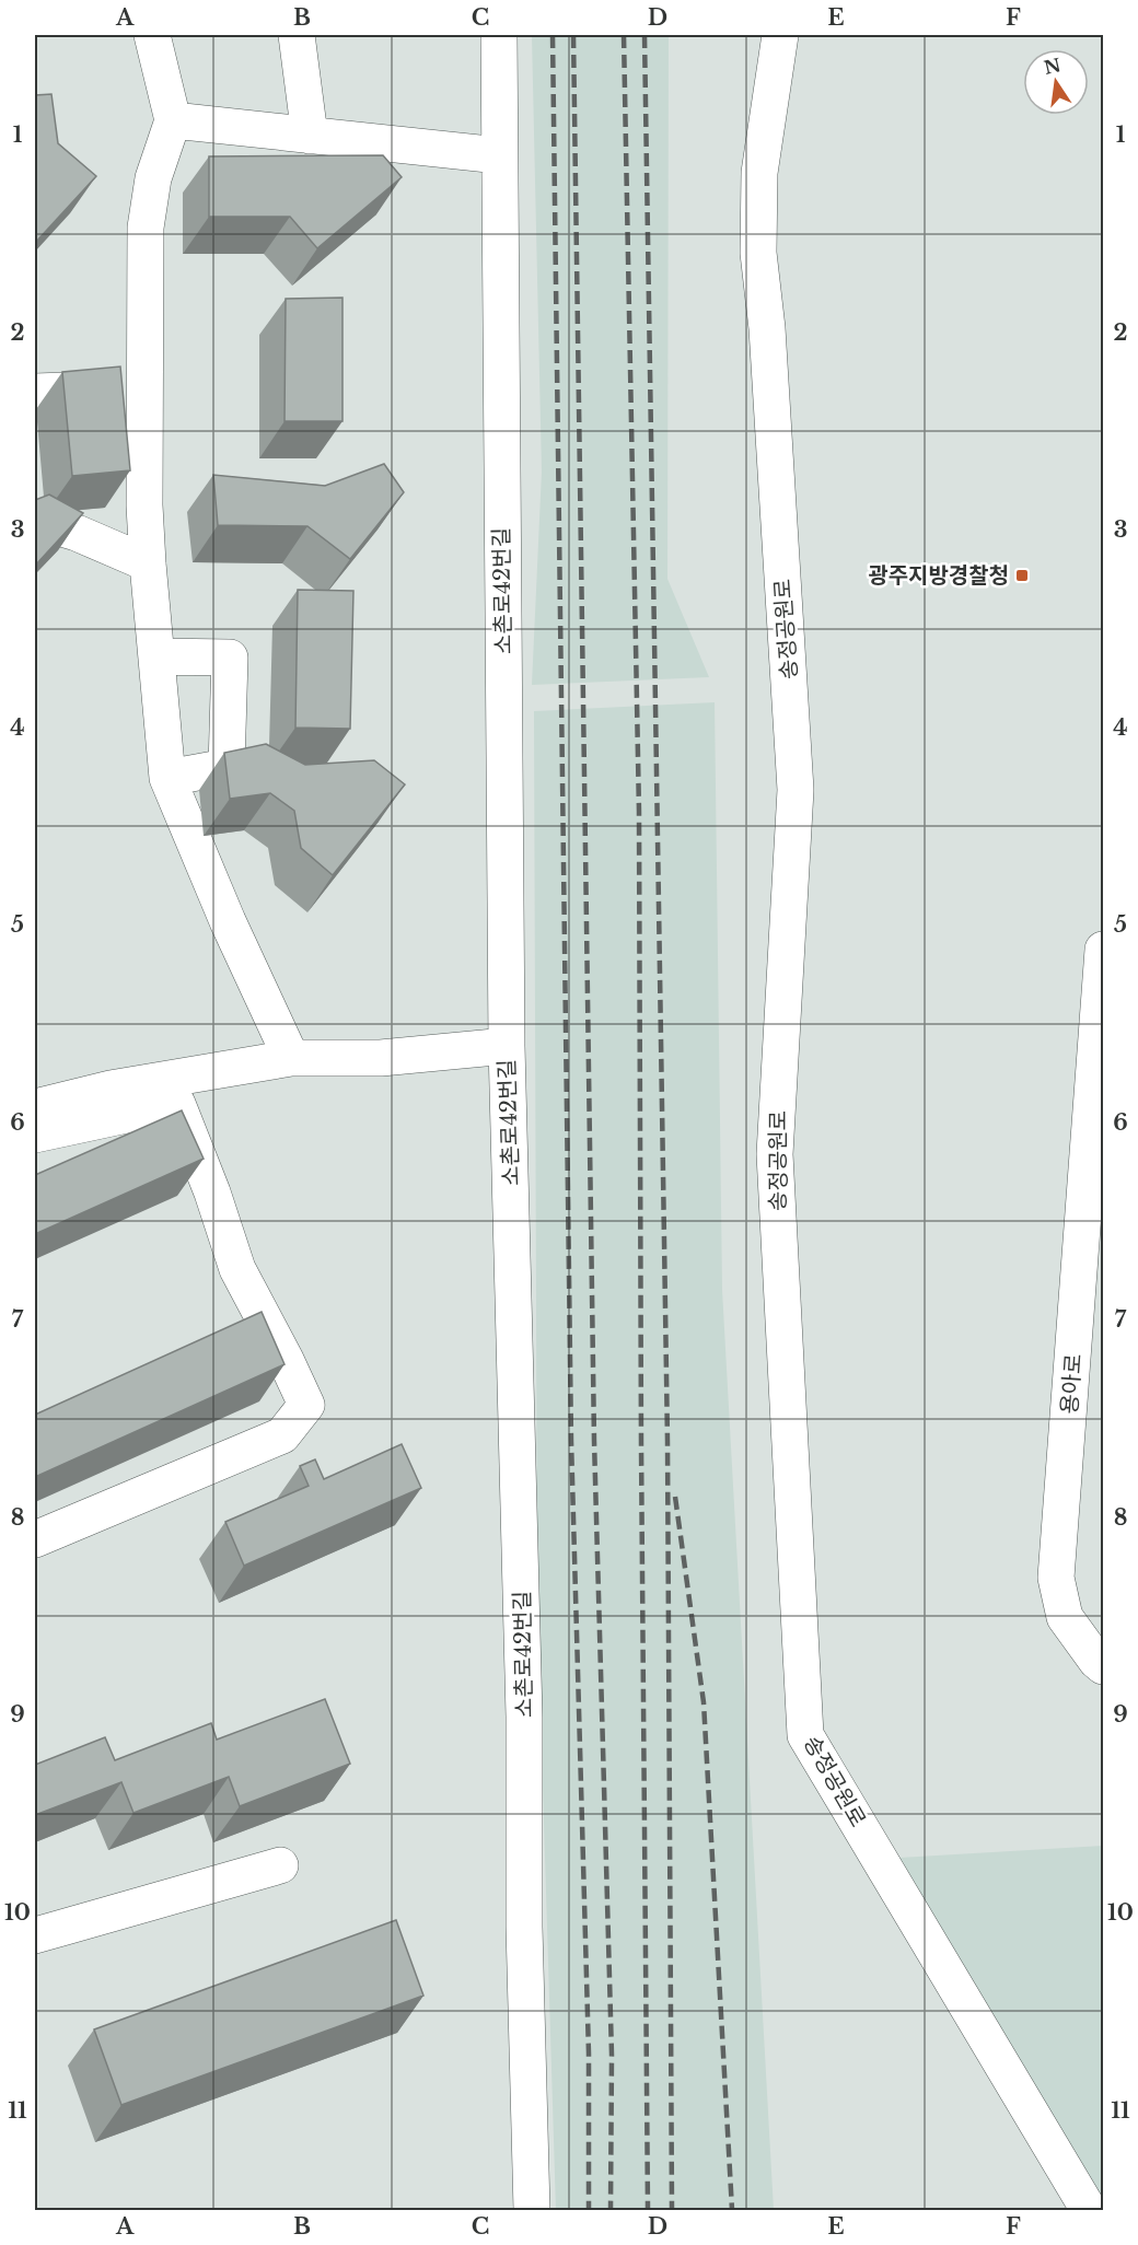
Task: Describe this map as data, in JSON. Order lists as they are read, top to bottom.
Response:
{
  "streets": {
    "street": ["소촌로42번길", "송정공원로", "용아로"]
  },
  "places": {
    "transit": ["광주지방경찰청"]
  },
  "north": "top",
  "grid": {
    "columns": [
      "A",
      "B",
      "C",
      "D",
      "E",
      "F"
    ],
    "rows": [
      "1",
      "2",
      "3",
      "4",
      "5",
      "6",
      "7",
      "8",
      "9",
      "10",
      "11"
    ]
  }
}
